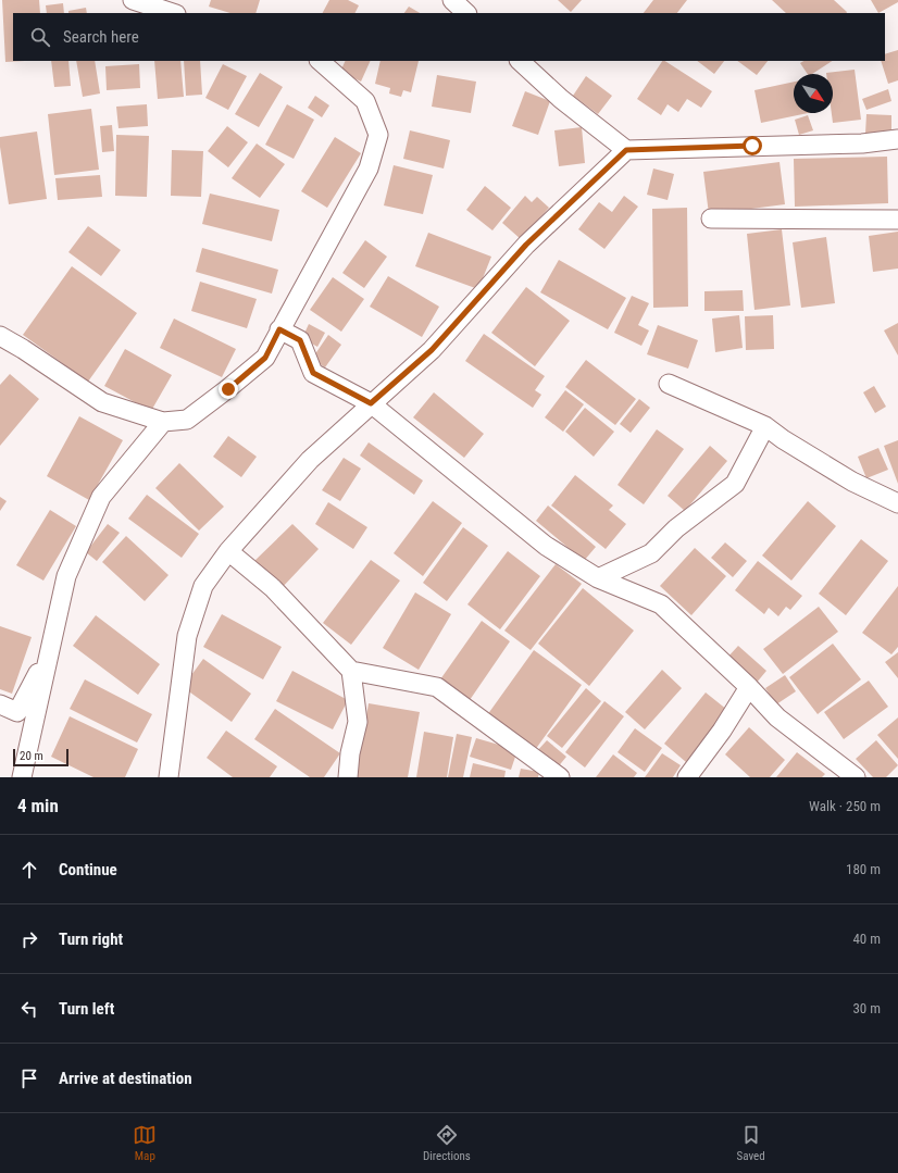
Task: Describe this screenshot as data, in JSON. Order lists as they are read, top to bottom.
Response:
{
  "scale_bar": "20 m",
  "north": "bottom right",
  "page": {
    "search": "Search here",
    "scale": "20 m",
    "heading": ["4 min", "Walk · 250 m"],
    "list": [
      ["Continue", "180 m"],
      ["Turn right", "40 m"],
      ["Turn left", "30 m"],
      "Arrive at destination"
    ],
    "nav": ["Map", "Directions", "Saved"]
  }
}
